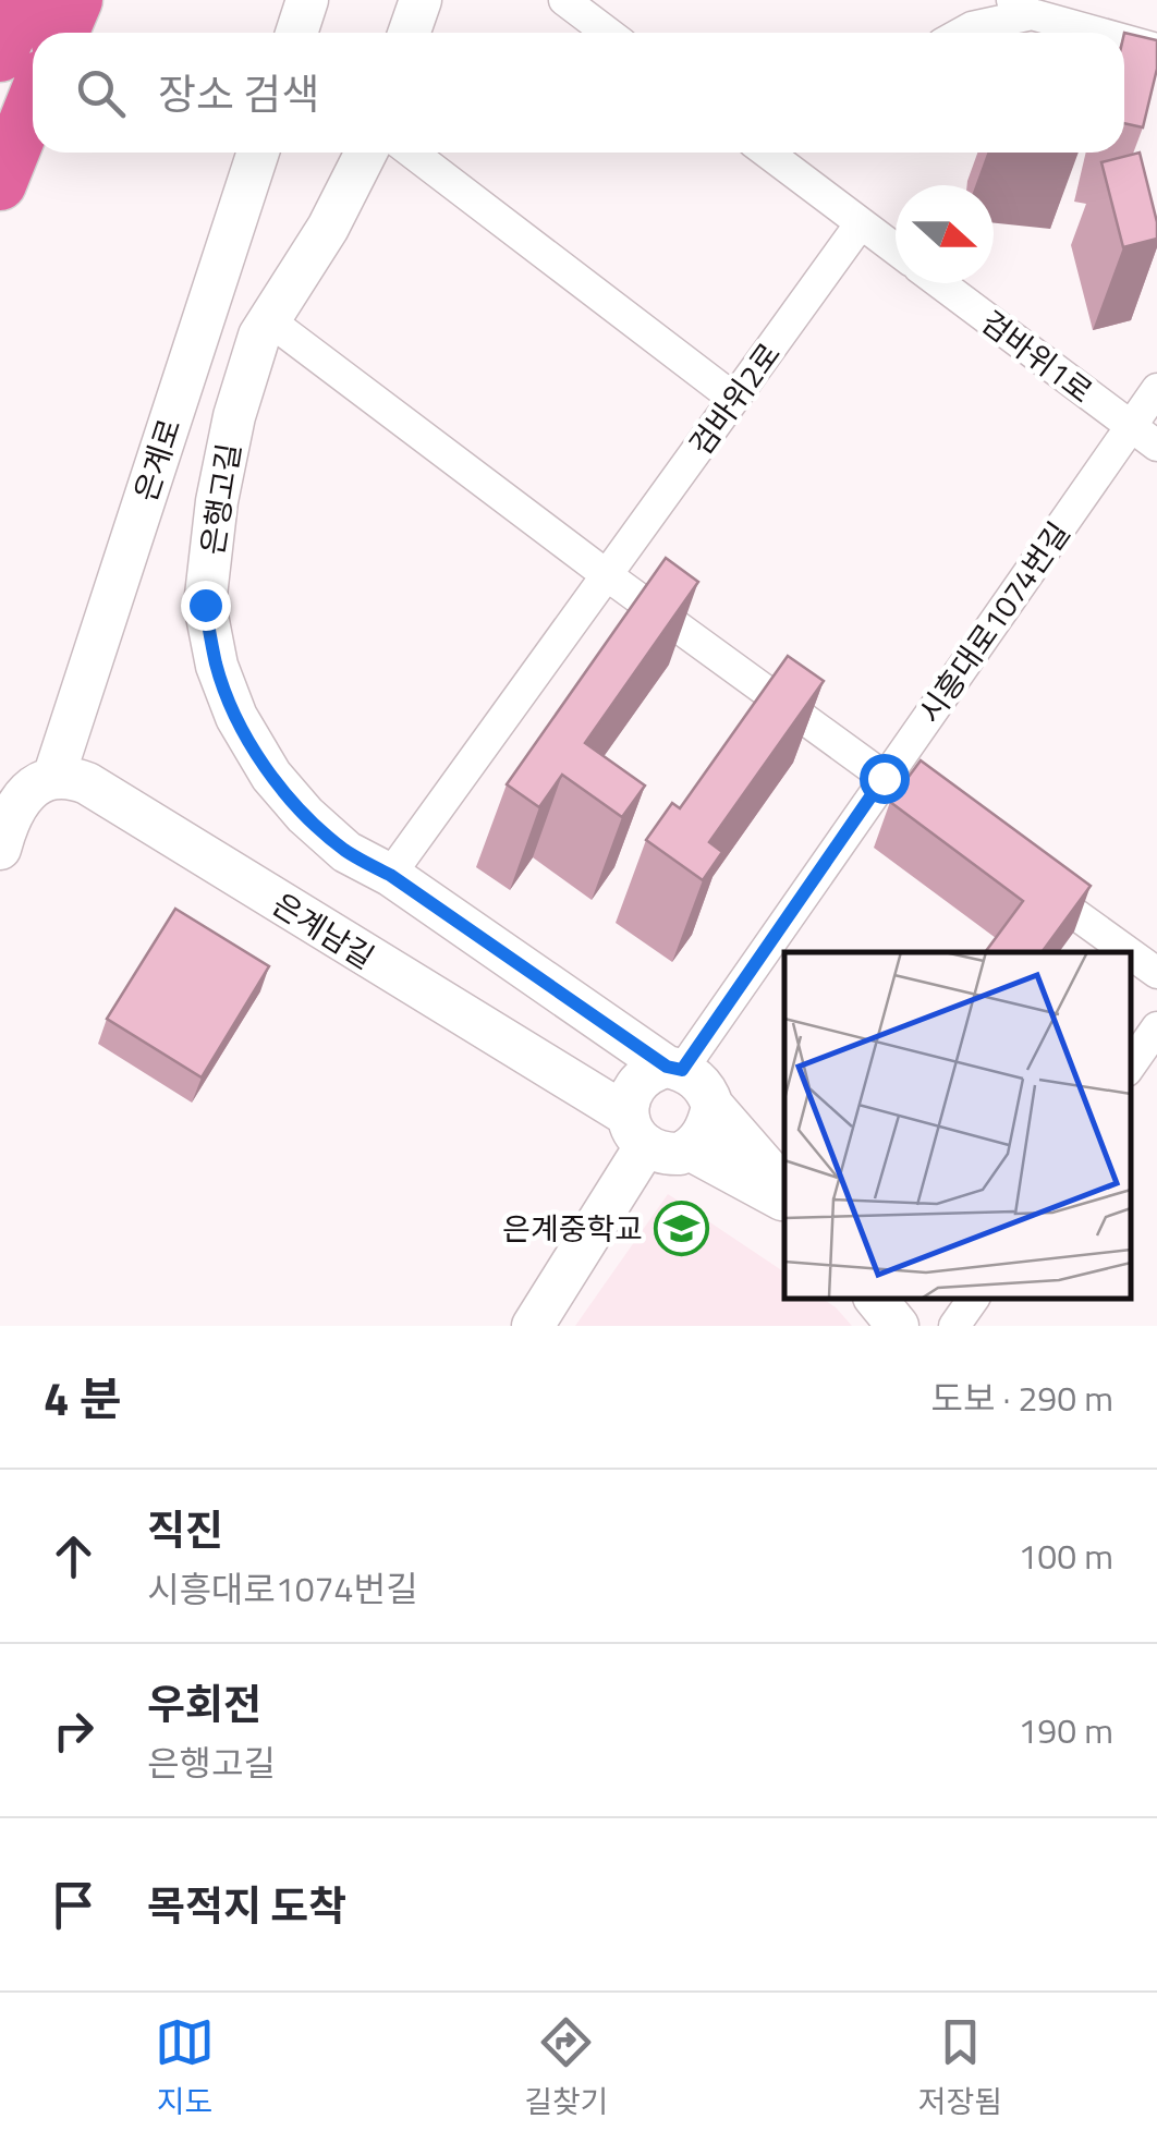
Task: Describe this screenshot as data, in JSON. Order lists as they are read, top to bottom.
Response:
{
  "streets": {
    "street": [
      "검바위1로",
      "검바위2로",
      "은계로",
      "은행고길",
      "시흥대로1074번길",
      "은계남길"
    ]
  },
  "crossings": [
    ["검바위1로", "시흥대로1074번길"],
    ["검바위2로", "은행고길"],
    ["은계로", "은계남길"],
    ["은행고길", "시흥대로1074번길"],
    ["은행고길", "은계남길"],
    ["시흥대로1074번길", "은계남길"]
  ],
  "places": {
    "school or university": ["은계중학교"]
  },
  "north": "right",
  "page": {
    "search": "장소 검색",
    "heading": ["4 분", "도보 · 290 m"],
    "list": [
      ["직진", "시흥대로1074번길", "100 m"],
      ["우회전", "은행고길", "190 m"],
      "목적지 도착"
    ],
    "nav": ["지도", "길찾기", "저장됨"]
  }
}
